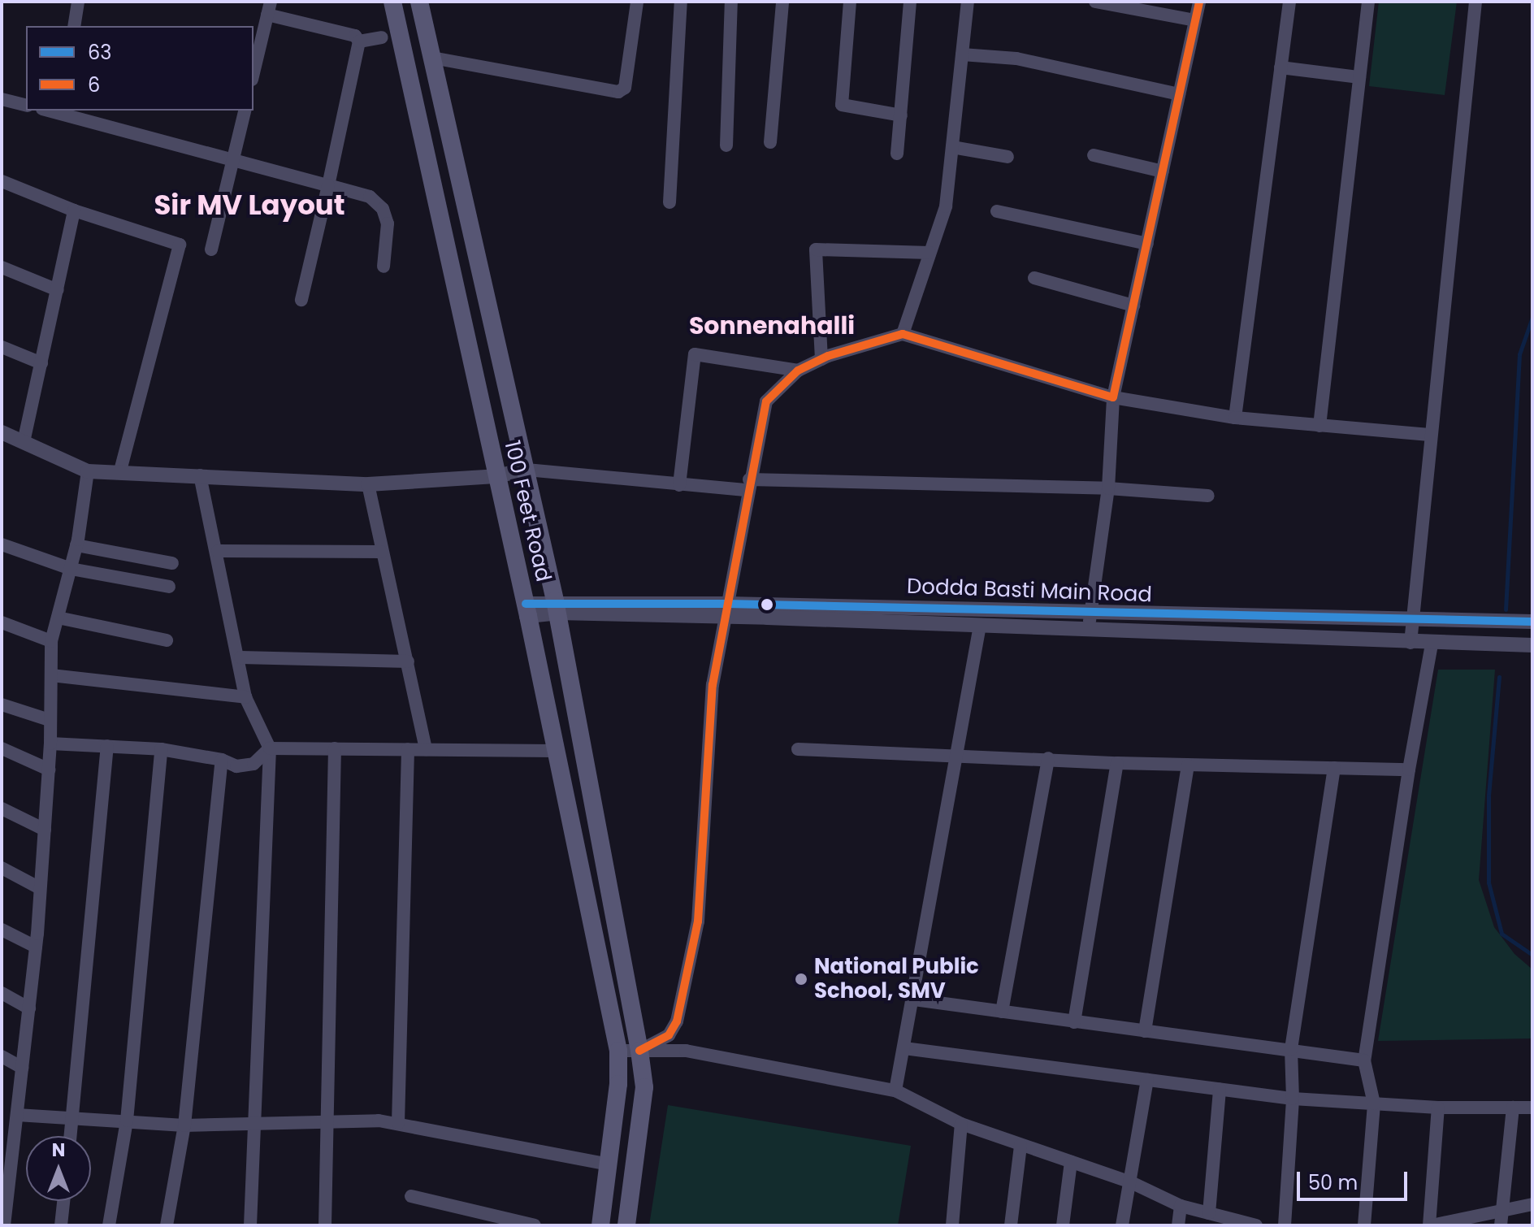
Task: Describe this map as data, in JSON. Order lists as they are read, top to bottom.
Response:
{
  "streets": {
    "main road": ["100 Feet Road"],
    "street": ["Dodda Basti Main Road"]
  },
  "crossings": [
    ["100 Feet Road", "Dodda Basti Main Road"]
  ],
  "districts": ["Sir MV Layout", "Sonnenahalli"],
  "places": ["National Public School, SMV"],
  "lines": ["transit line 6", "transit line 63"],
  "legend": ["63", "6"],
  "scale_bar": "50 m",
  "north": "top"
}
